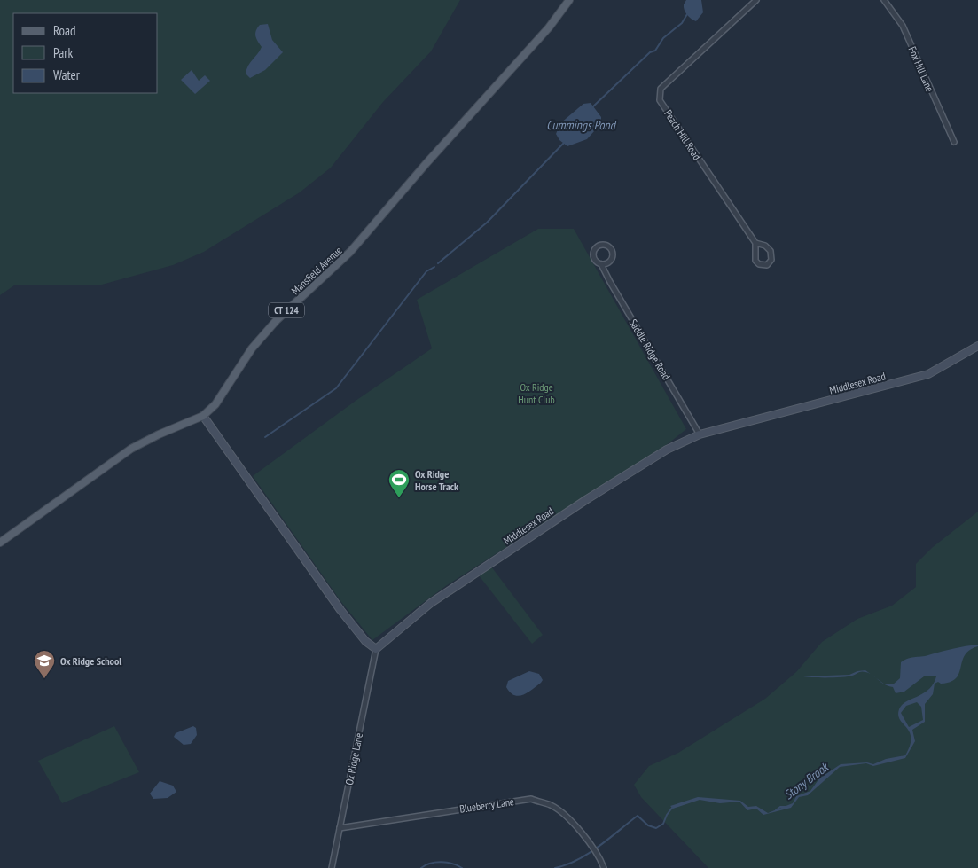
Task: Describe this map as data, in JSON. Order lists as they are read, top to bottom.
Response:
{
  "streets": {
    "main road": ["Mansfield Avenue", "CT 124", "Middlesex Road"],
    "street": [
      "Fox Hill Lane",
      "Peach Hill Road",
      "Saddle Ridge Road",
      "Ox Ridge Lane",
      "Blueberry Lane"
    ]
  },
  "crossings": [
    ["Saddle Ridge Road", "Middlesex Road"],
    ["Middlesex Road", "Ox Ridge Lane"],
    ["Ox Ridge Lane", "Blueberry Lane"]
  ],
  "water": ["Cummings Pond", "Stony Brook"],
  "parks": ["Ox Ridge Hunt Club"],
  "places": {
    "sports": ["Ox Ridge Horse Track"],
    "school or university": ["Ox Ridge School"]
  },
  "legend": ["Road", "Park", "Water"]
}
